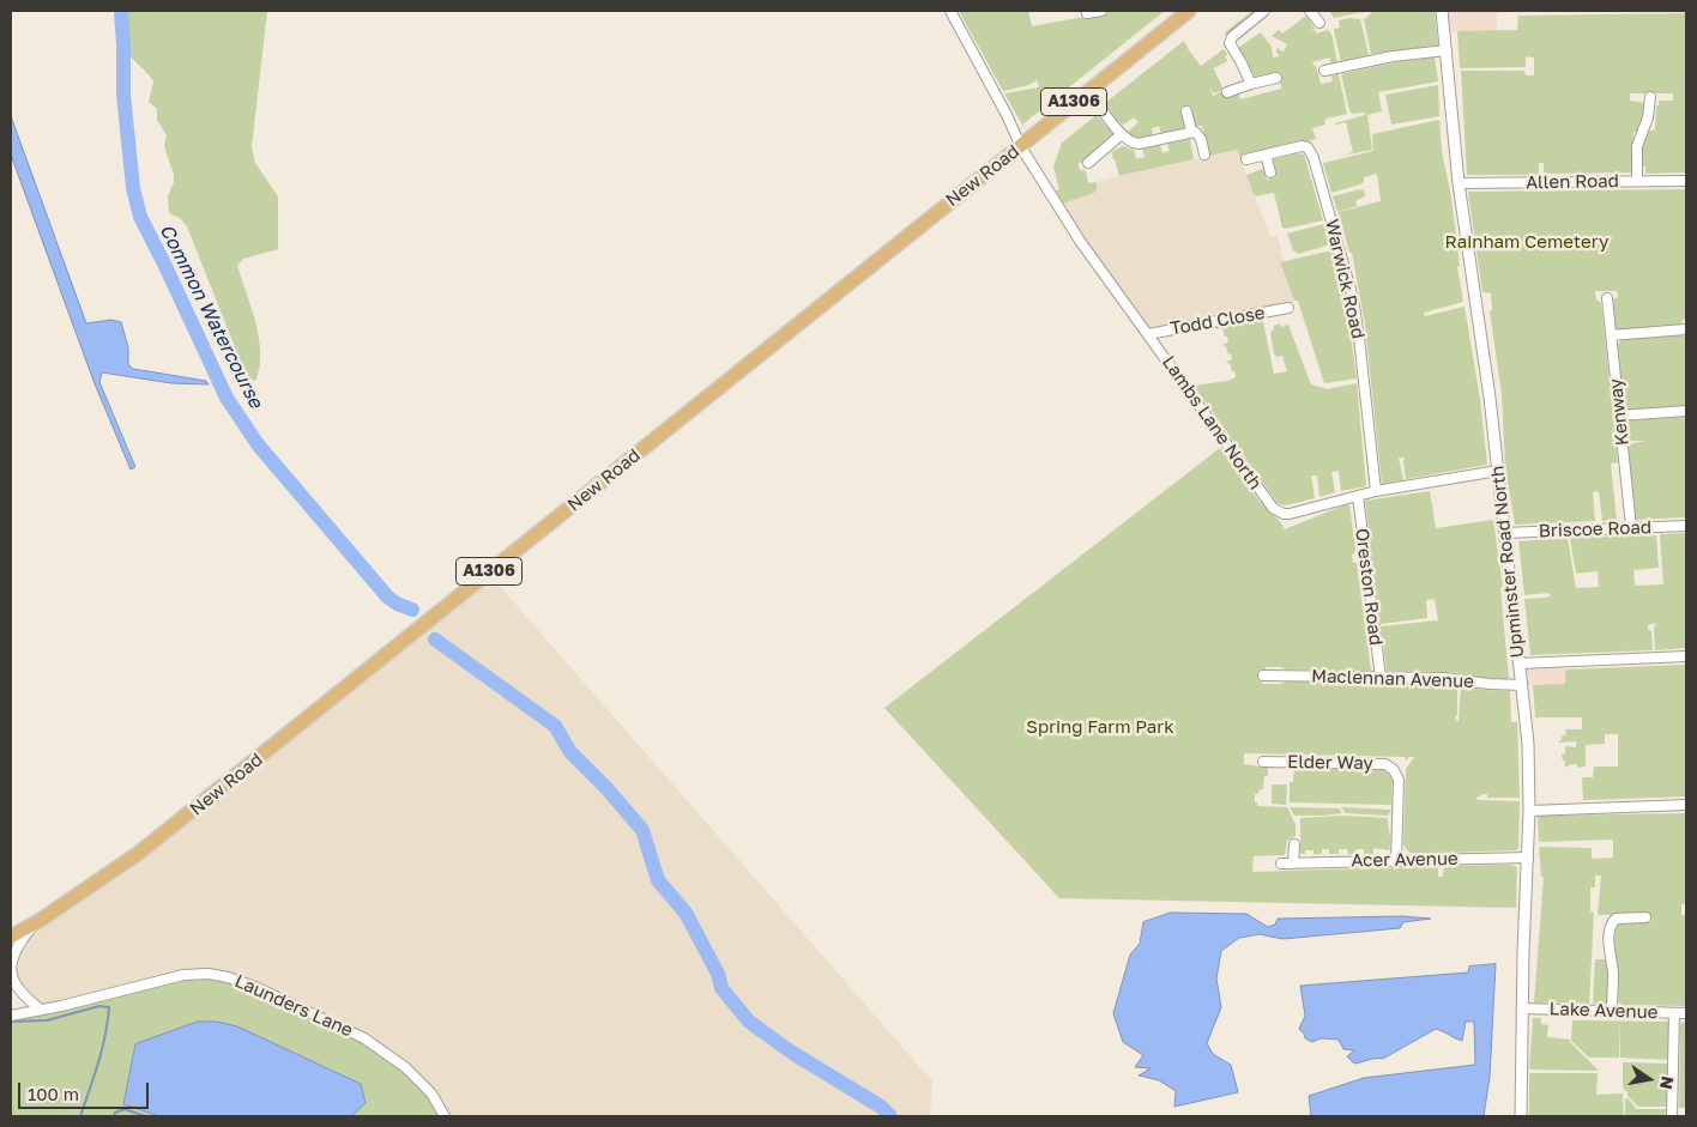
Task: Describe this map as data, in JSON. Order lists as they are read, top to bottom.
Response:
{
  "streets": {
    "main road": ["A1306", "New Road"],
    "street": [
      "Allen Road",
      "Warwick Road",
      "Todd Close",
      "Kenway",
      "Lambs Lane North",
      "Briscoe Road",
      "Upminster Road North",
      "Oreston Road",
      "Maclennan Avenue",
      "Elder Way",
      "Acer Avenue",
      "Launders Lane",
      "Lake Avenue"
    ]
  },
  "crossings": [
    ["New Road", "Lambs Lane North"],
    ["Allen Road", "Upminster Road North"],
    ["Warwick Road", "Lambs Lane North"],
    ["Todd Close", "Lambs Lane North"],
    ["Kenway", "Briscoe Road"],
    ["Lambs Lane North", "Upminster Road North"],
    ["Lambs Lane North", "Oreston Road"],
    ["Briscoe Road", "Upminster Road North"],
    ["Upminster Road North", "Maclennan Avenue"],
    ["Upminster Road North", "Acer Avenue"],
    ["Upminster Road North", "Lake Avenue"],
    ["Oreston Road", "Maclennan Avenue"],
    ["Elder Way", "Acer Avenue"]
  ],
  "water": ["Common Watercourse"],
  "parks": ["Rainham Cemetery", "Spring Farm Park"],
  "scale_bar": "100 m",
  "north": "right"
}
